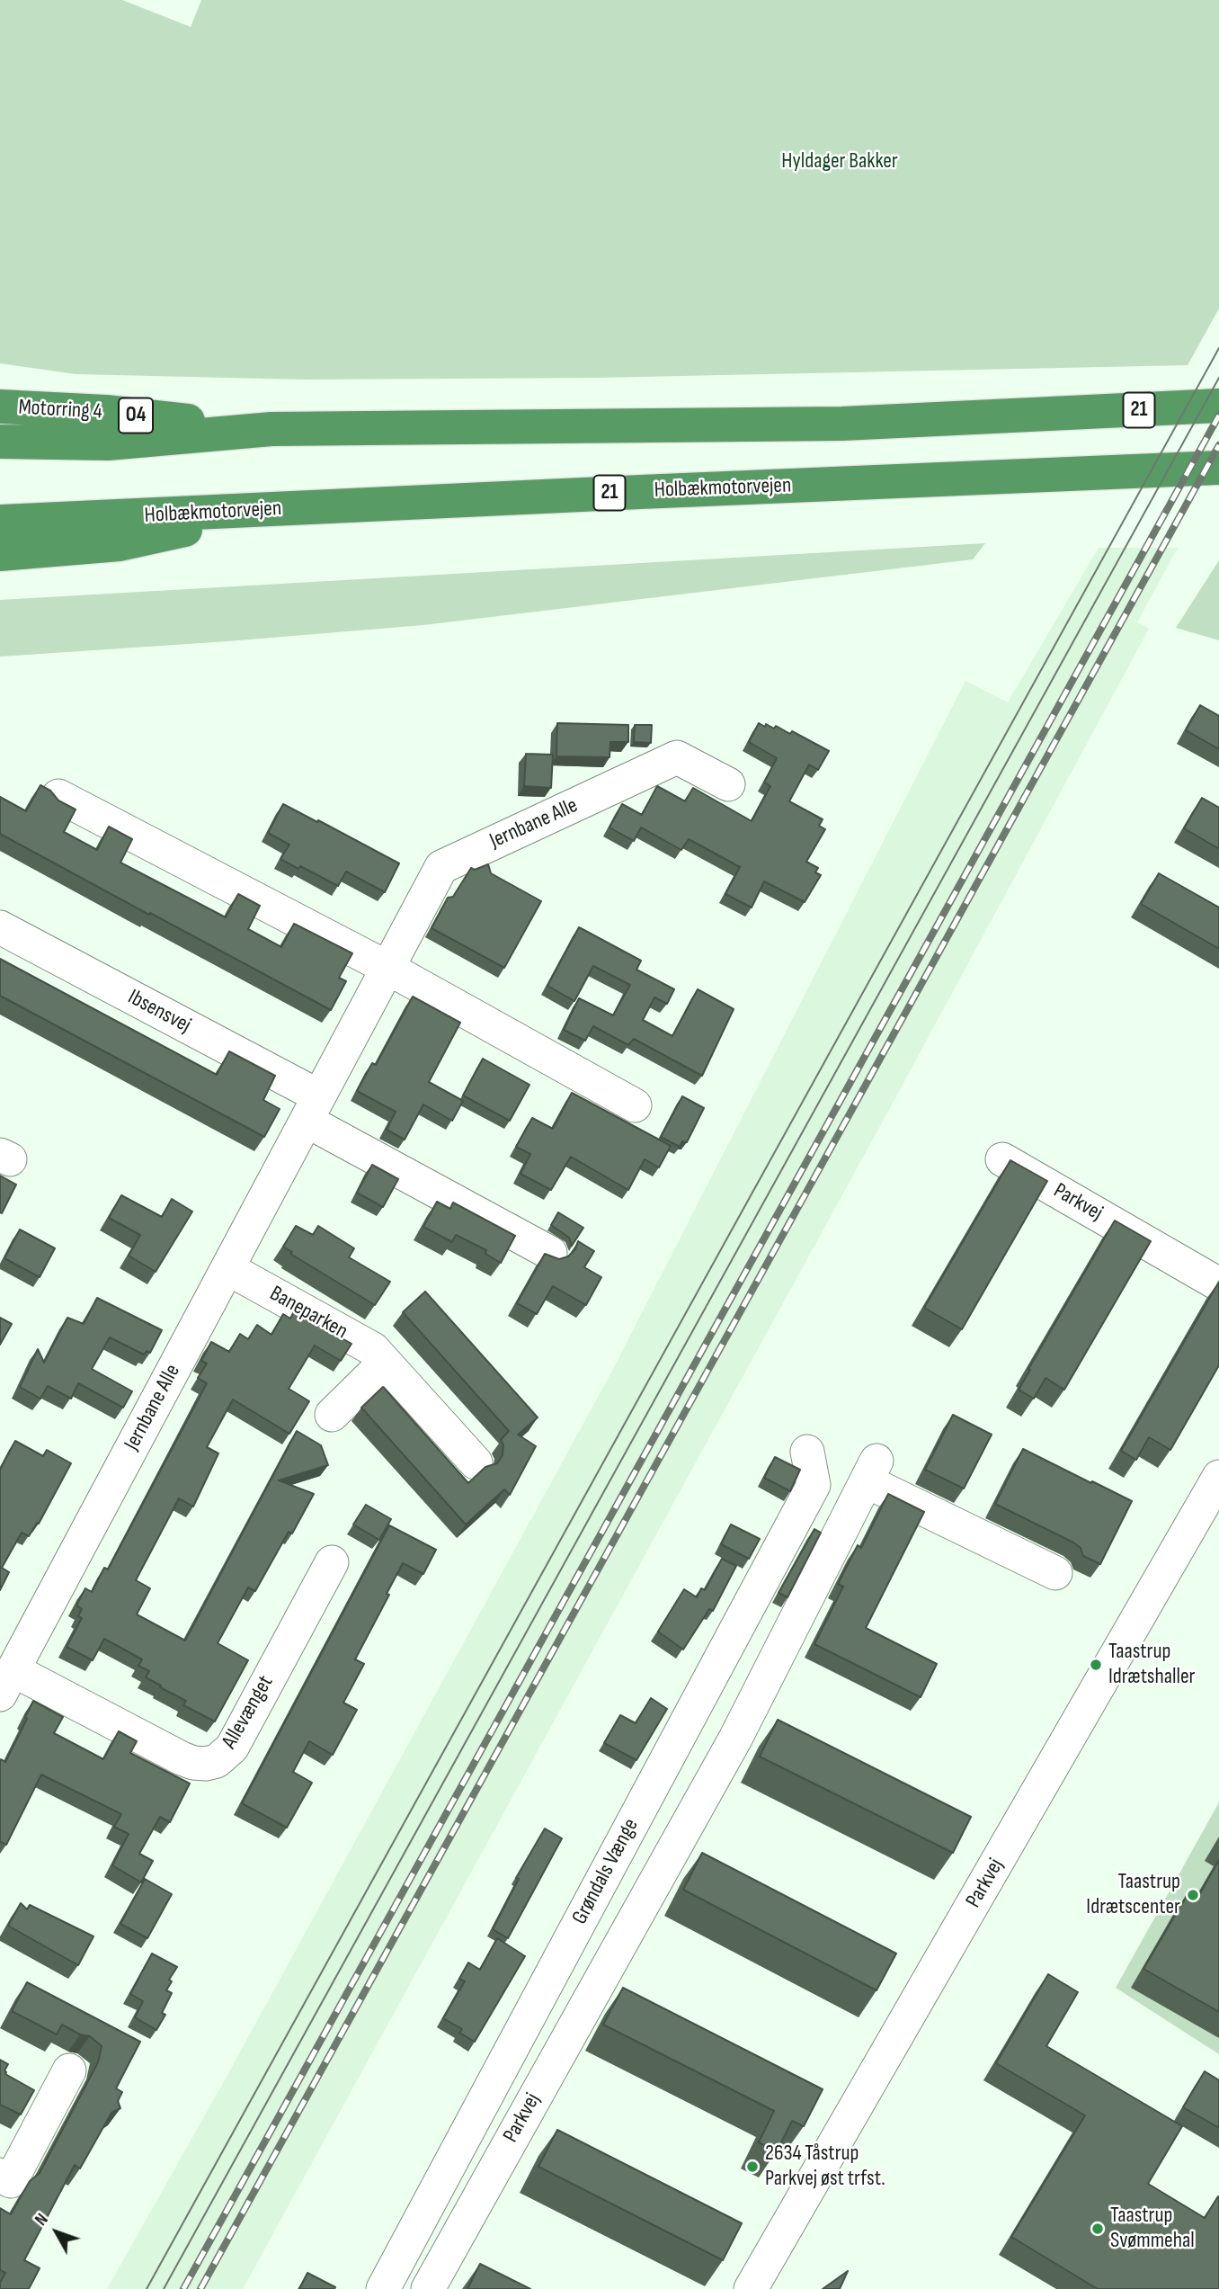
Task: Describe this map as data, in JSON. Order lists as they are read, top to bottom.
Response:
{
  "streets": {
    "highway": [
      "Motorring 4",
      "21",
      "O4",
      "Holbækmotorvejen"
    ],
    "street": [
      "Jernbane Alle",
      "Ibsensvej",
      "Parkvej",
      "Baneparken",
      "Allevænget",
      "Grøndals Vænge"
    ]
  },
  "crossings": [
    ["Motorring 4", "21"],
    ["Jernbane Alle", "Ibsensvej"],
    ["Jernbane Alle", "Baneparken"],
    ["Jernbane Alle", "Allevænget"]
  ],
  "parks": ["Hyldager Bakker"],
  "places": [
    "Taastrup Idrætshaller",
    "Taastrup Idrætscenter",
    "2634 Tåstrup Parkvej øst trfst.",
    "Taastrup Svømmehal"
  ],
  "north": "top left"
}
